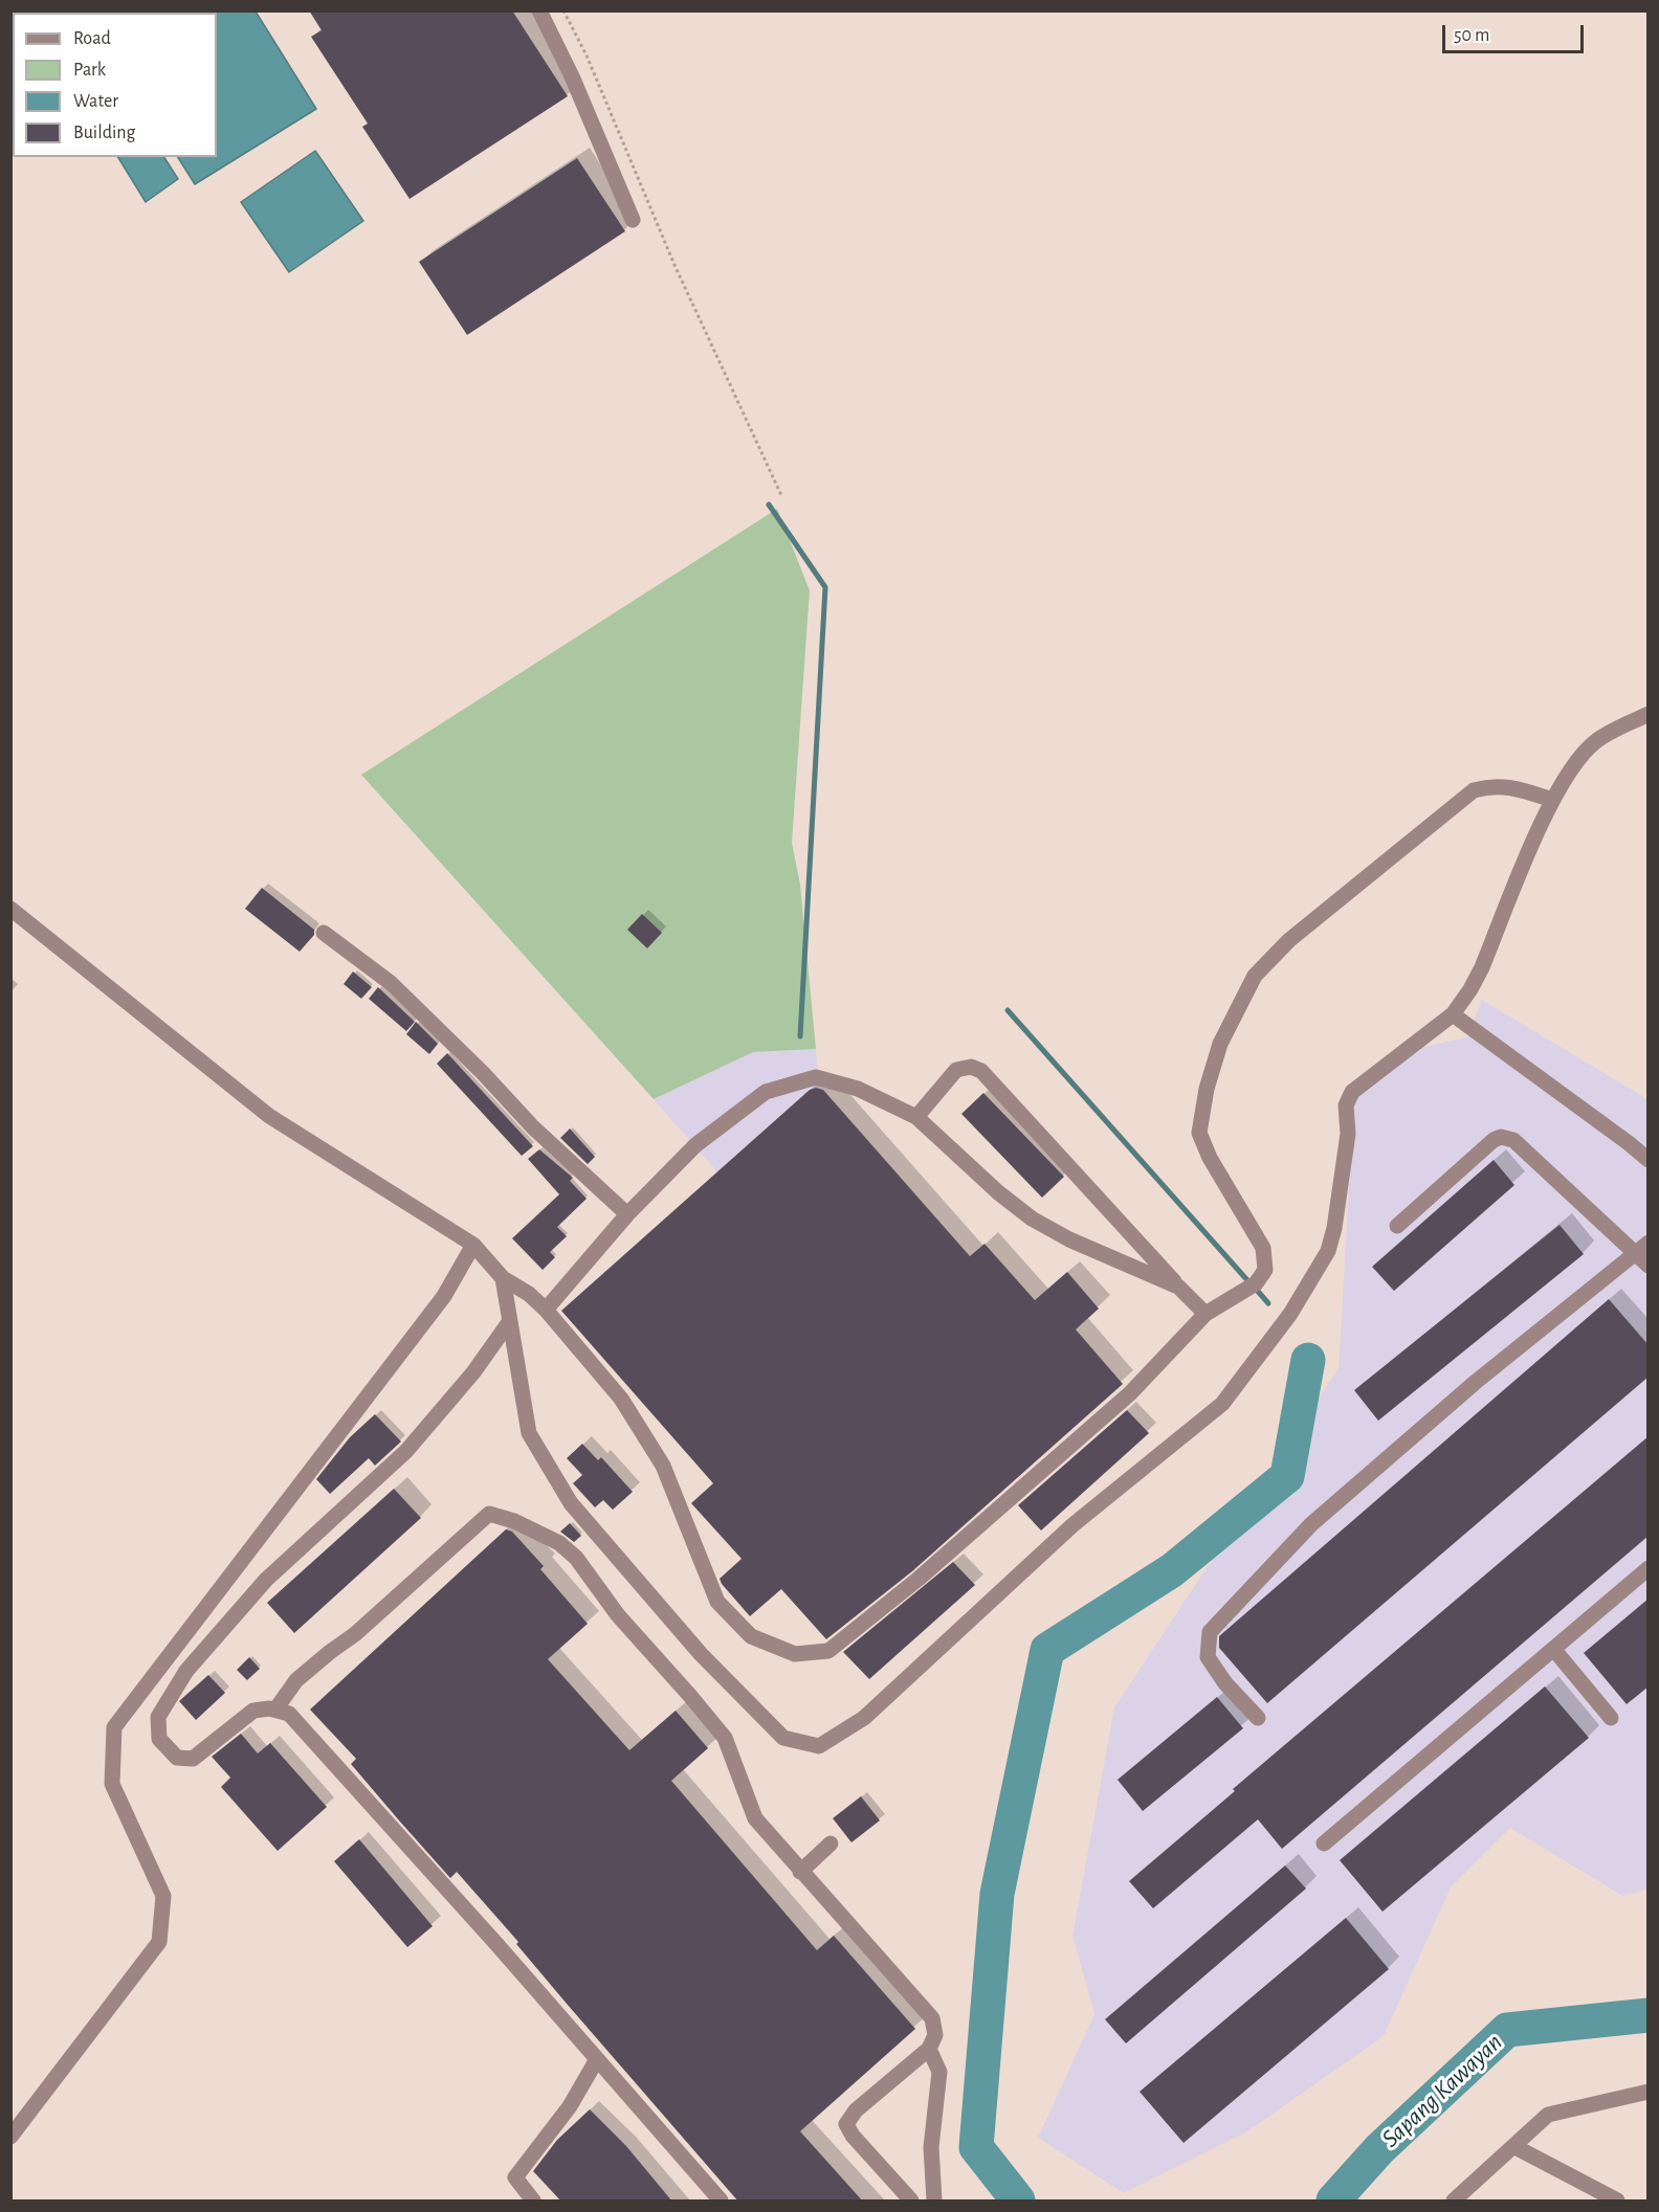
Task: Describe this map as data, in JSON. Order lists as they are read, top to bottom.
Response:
{
  "water": ["Sapang Kawayan"],
  "legend": [
    "Road",
    "Park",
    "Water",
    "Building"
  ],
  "scale_bar": "50 m"
}
